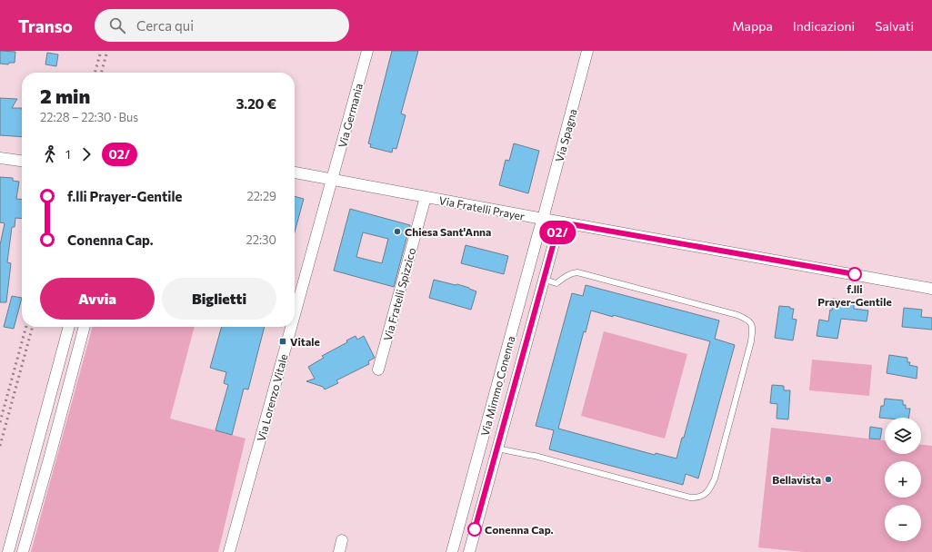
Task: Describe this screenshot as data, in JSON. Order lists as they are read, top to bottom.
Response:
{
  "streets": {
    "street": [
      "Via Germania",
      "Via Spagna",
      "Via Fratelli Prayer",
      "Via Fratelli Spizzico",
      "Via Mimmo Conenna",
      "Via Lorenzo Vitale"
    ]
  },
  "crossings": [
    ["Via Germania", "Via Fratelli Prayer"],
    ["Via Germania", "Via Lorenzo Vitale"],
    ["Via Spagna", "Via Fratelli Prayer"],
    ["Via Spagna", "Via Mimmo Conenna"],
    ["Via Fratelli Prayer", "Via Fratelli Spizzico"],
    ["Via Fratelli Prayer", "Via Mimmo Conenna"],
    ["Via Fratelli Prayer", "Via Lorenzo Vitale"]
  ],
  "places": {
    "other": [
      "Chiesa Sant'Anna",
      "f.lli Prayer-Gentile",
      "Bellavista",
      "Conenna Cap."
    ],
    "transit": ["Vitale"]
  },
  "lines": ["bus line 02/"],
  "page": {
    "header": "Transo",
    "search": "Cerca qui",
    "nav": ["Mappa", "Indicazioni", "Salvati"],
    "on_map": "02/",
    "heading": ["2 min", "22:28 – 22:30 · Bus", "3.20 €"],
    "legs": ["1", "02/"],
    "list": [
      {
        "name": "f.lli Prayer-Gentile",
        "value": "22:29"
      },
      {
        "name": "Conenna Cap.",
        "value": "22:30"
      }
    ],
    "buttons": ["Avvia", "Biglietti"],
    "map_buttons": ["+", "−"]
  }
}
